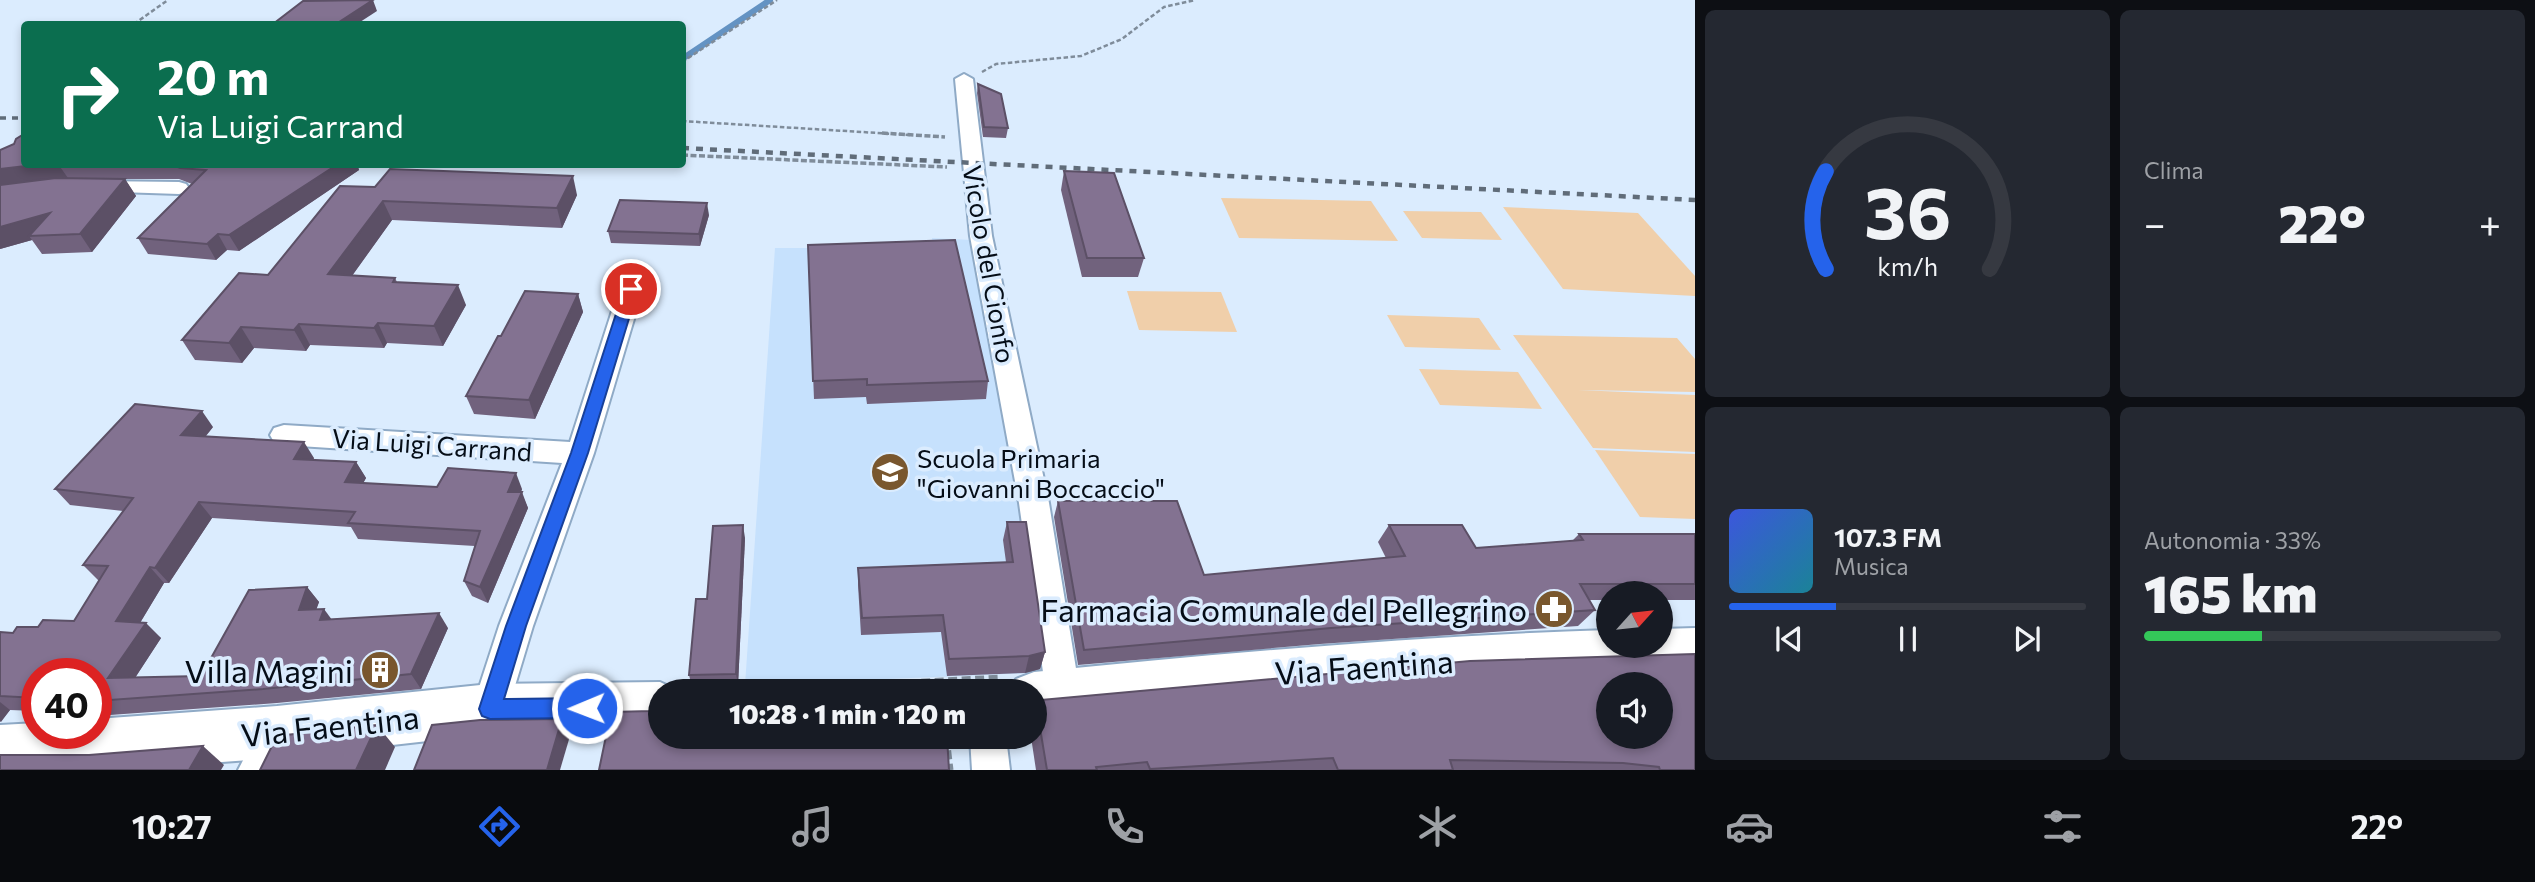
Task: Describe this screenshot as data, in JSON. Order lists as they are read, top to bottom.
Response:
{
  "streets": {
    "street": ["Vicolo del Cionfo", "Via Luigi Carrand", "Via Faentina"]
  },
  "places": {
    "school or university": ["Scuola Primaria \"Giovanni Boccaccio\""],
    "pharmacy": ["Farmacia Comunale del Pellegrino"],
    "building": ["Villa Magini"]
  },
  "north": "top right",
  "page": {
    "tile": [
      "Clima",
      ["Autonomia · 33%", "165 km"]
    ],
    "turn": ["20 m", "Via Luigi Carrand"],
    "heat": ["−", "22°", "+"],
    "song": ["107.3 FM", "Musica"],
    "limit": "40",
    "trip": "10:28 · 1 min · 120 m",
    "tabs": ["10:27", "22°"],
    "gauge": ["36", "km/h"]
  }
}
